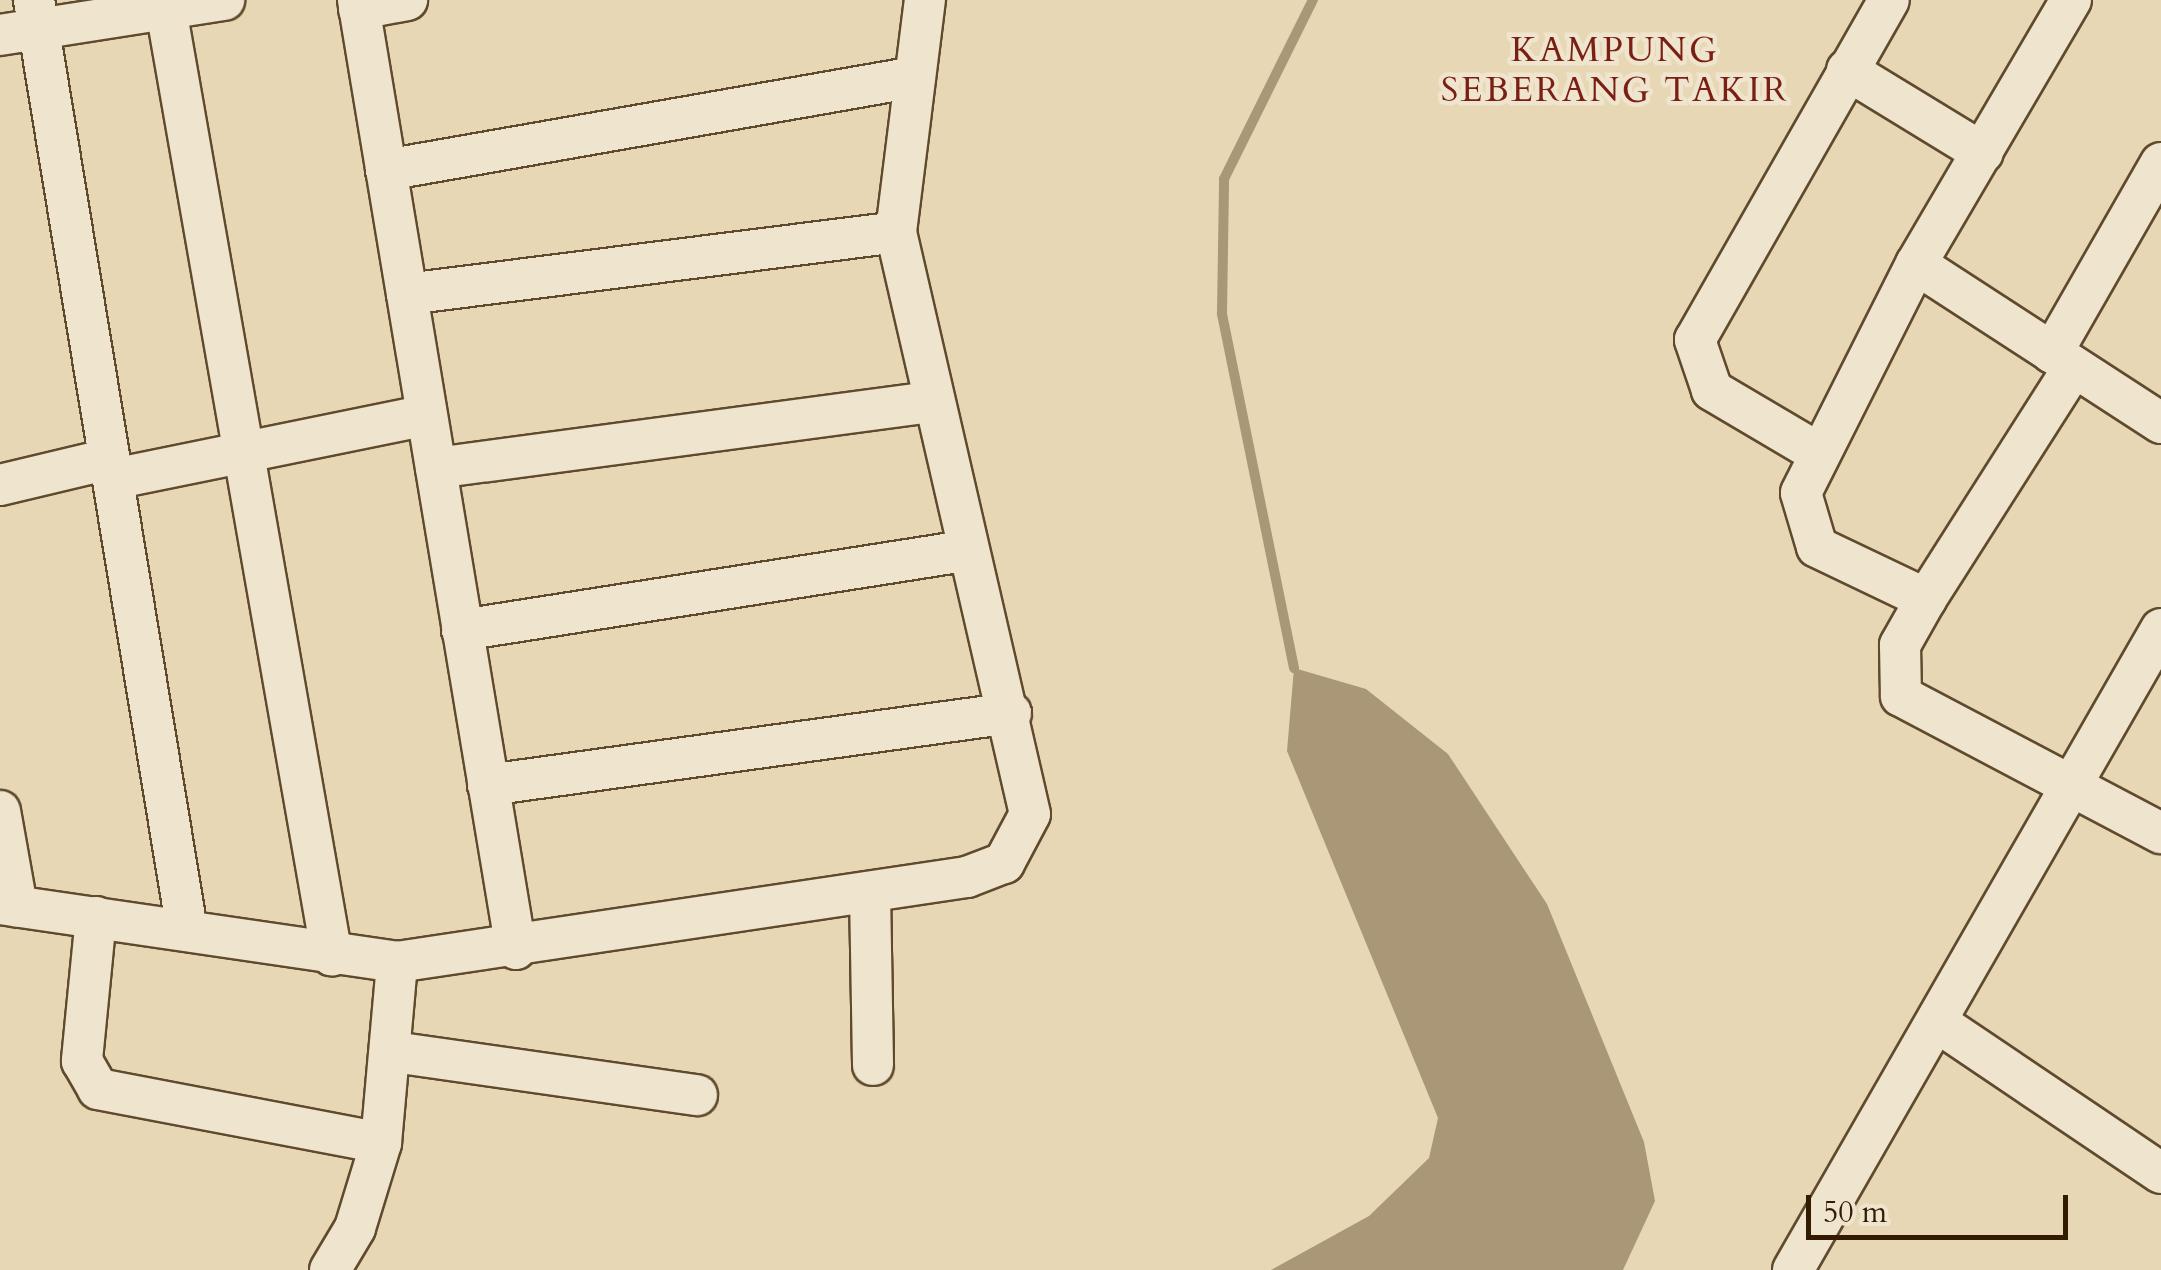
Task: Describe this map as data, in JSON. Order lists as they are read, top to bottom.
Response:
{
  "districts": ["KAMPUNG SEBERANG TAKIR"],
  "scale_bar": "50 m"
}
